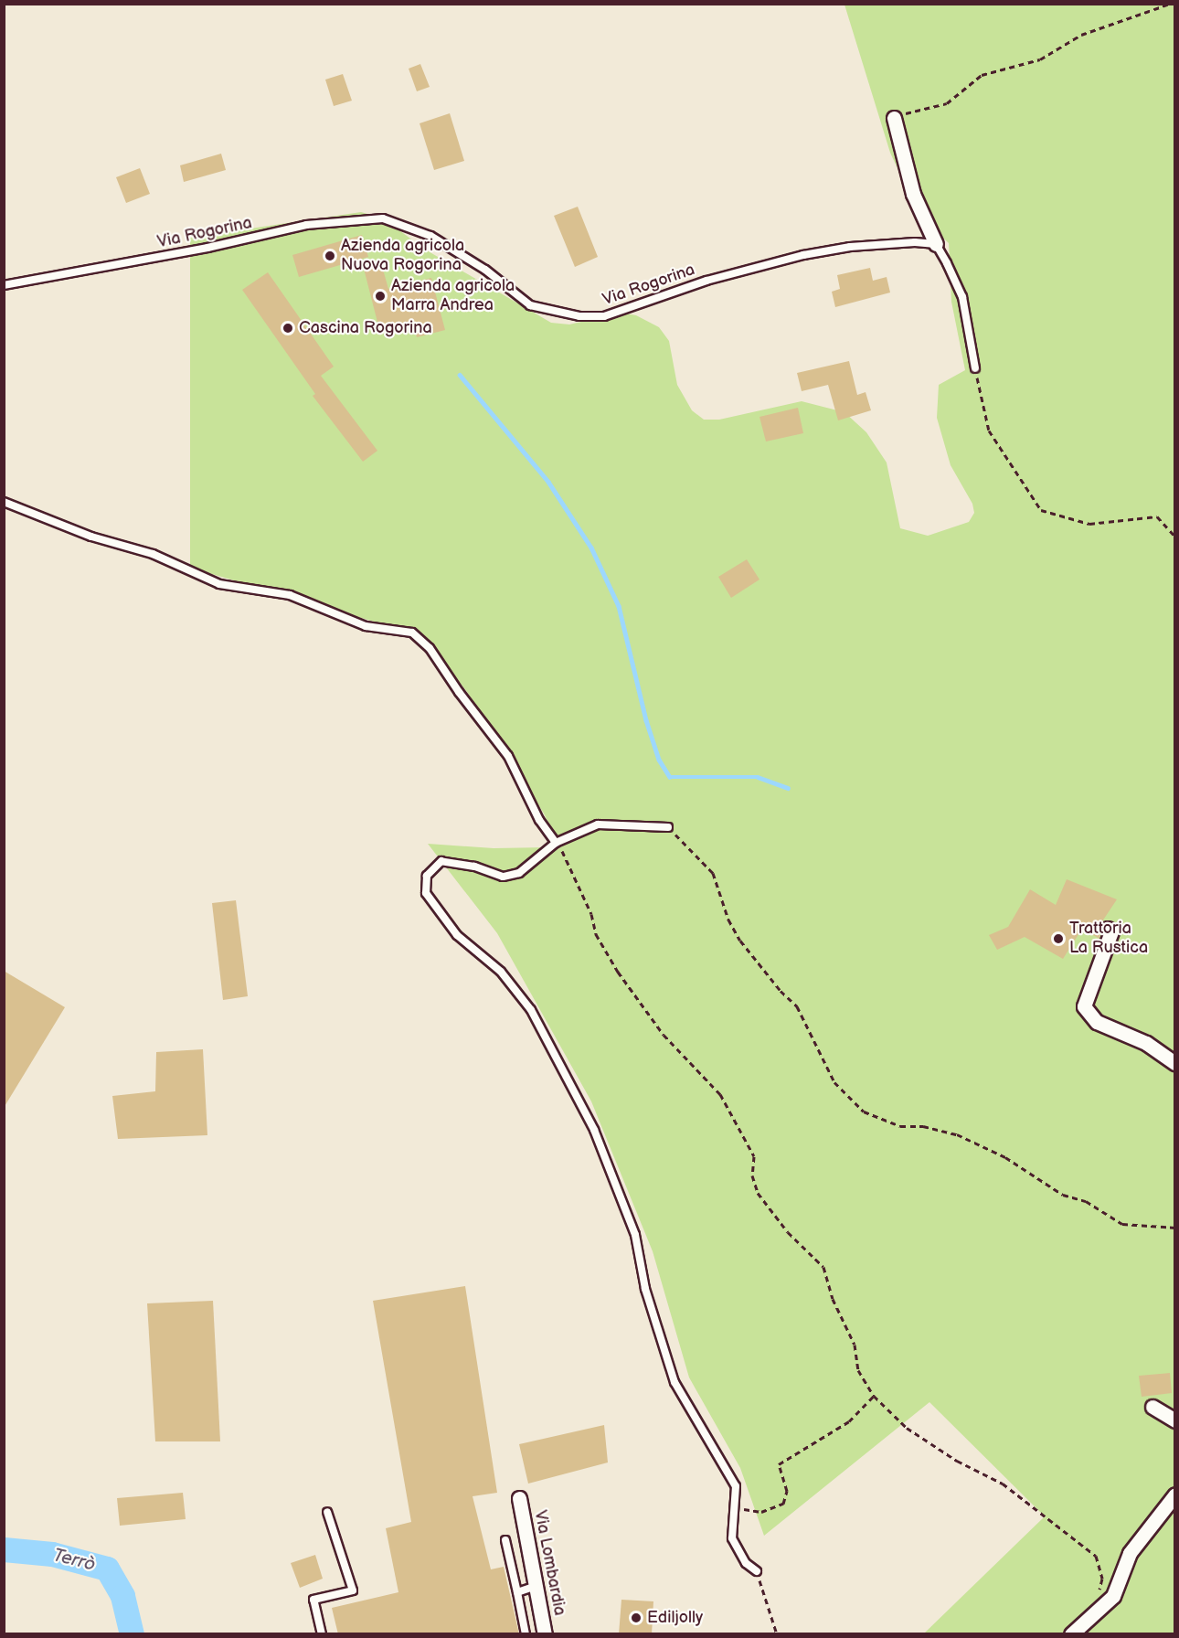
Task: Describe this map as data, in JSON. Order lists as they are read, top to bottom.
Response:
{
  "streets": {
    "street": ["Via Lombardia"],
    "lane": ["Via Rogorina"]
  },
  "water": ["Terrò"],
  "places": [
    "Azienda agricola Nuova Rogorina",
    "Azienda agricola Marra Andrea",
    "Cascina Rogorina",
    "Trattoria La Rustica",
    "Ediljolly"
  ]
}
